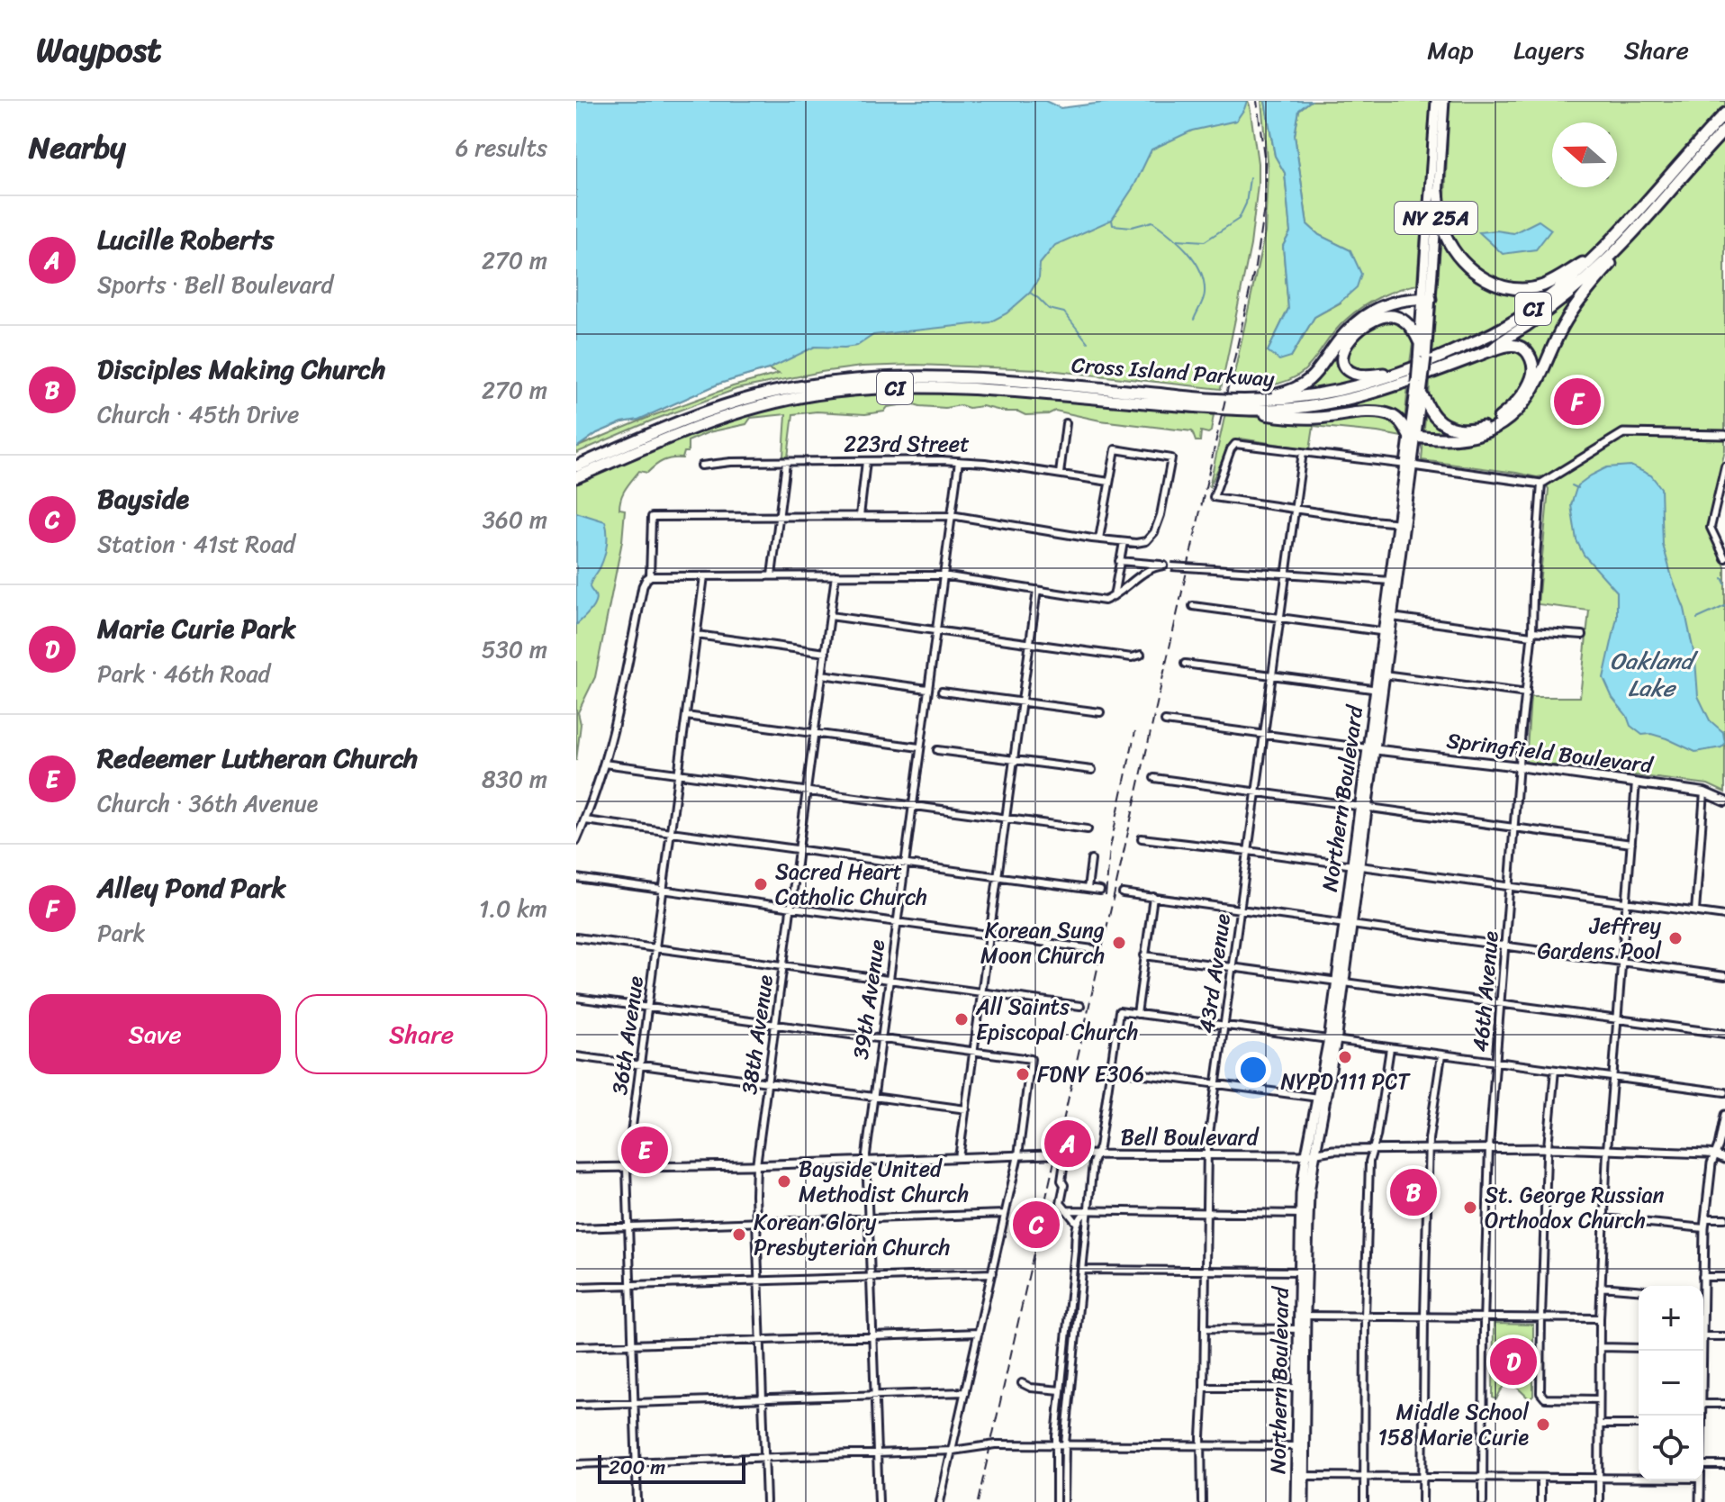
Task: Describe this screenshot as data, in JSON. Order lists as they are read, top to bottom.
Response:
{
  "streets": {
    "highway": ["CI", "Cross Island Parkway"],
    "main road": ["NY 25A", "Springfield Boulevard", "Northern Boulevard"],
    "street": [
      "223rd Street",
      "43rd Avenue",
      "46th Avenue",
      "39th Avenue",
      "38th Avenue",
      "36th Avenue",
      "Bell Boulevard"
    ]
  },
  "crossings": [
    ["223rd Street", "39th Avenue"],
    ["Springfield Boulevard", "Northern Boulevard"],
    ["Springfield Boulevard", "46th Avenue"],
    ["Northern Boulevard", "Bell Boulevard"],
    ["43rd Avenue", "Bell Boulevard"],
    ["46th Avenue", "Bell Boulevard"],
    ["39th Avenue", "Bell Boulevard"],
    ["38th Avenue", "Bell Boulevard"],
    ["36th Avenue", "Bell Boulevard"]
  ],
  "water": ["Oakland Lake"],
  "places": [
    "Sacred Heart Catholic Church",
    "Jeffrey Gardens Pool",
    "Korean Sung Moon Church",
    "All Saints Episcopal Church",
    "NYPD 111 PCT",
    "FDNY E306",
    "Bayside United Methodist Church",
    "St. George Russian Orthodox Church",
    "Korean Glory Presbyterian Church",
    "Middle School 158 Marie Curie"
  ],
  "scale_bar": "200 m",
  "north": "left",
  "page": {
    "header": "Waypost",
    "nav": ["Map", "Layers", "Share"],
    "heading": ["Nearby", "6 results"],
    "list": [
      {
        "mark": "A",
        "name": "Lucille Roberts",
        "note": "Sports · Bell Boulevard",
        "value": "270 m"
      },
      {
        "mark": "B",
        "name": "Disciples Making Church",
        "note": "Church · 45th Drive",
        "value": "270 m"
      },
      {
        "mark": "C",
        "name": "Bayside",
        "note": "Station · 41st Road",
        "value": "360 m"
      },
      {
        "mark": "D",
        "name": "Marie Curie Park",
        "note": "Park · 46th Road",
        "value": "530 m"
      },
      {
        "mark": "E",
        "name": "Redeemer Lutheran Church",
        "note": "Church · 36th Avenue",
        "value": "830 m"
      },
      {
        "mark": "F",
        "name": "Alley Pond Park",
        "note": "Park",
        "value": "1.0 km"
      }
    ],
    "pins": [
      "F",
      "A",
      "E",
      "B",
      "C",
      "D"
    ],
    "buttons": ["Save", "Share"],
    "map_buttons": ["+", "−"],
    "scale": "200 m"
  }
}
